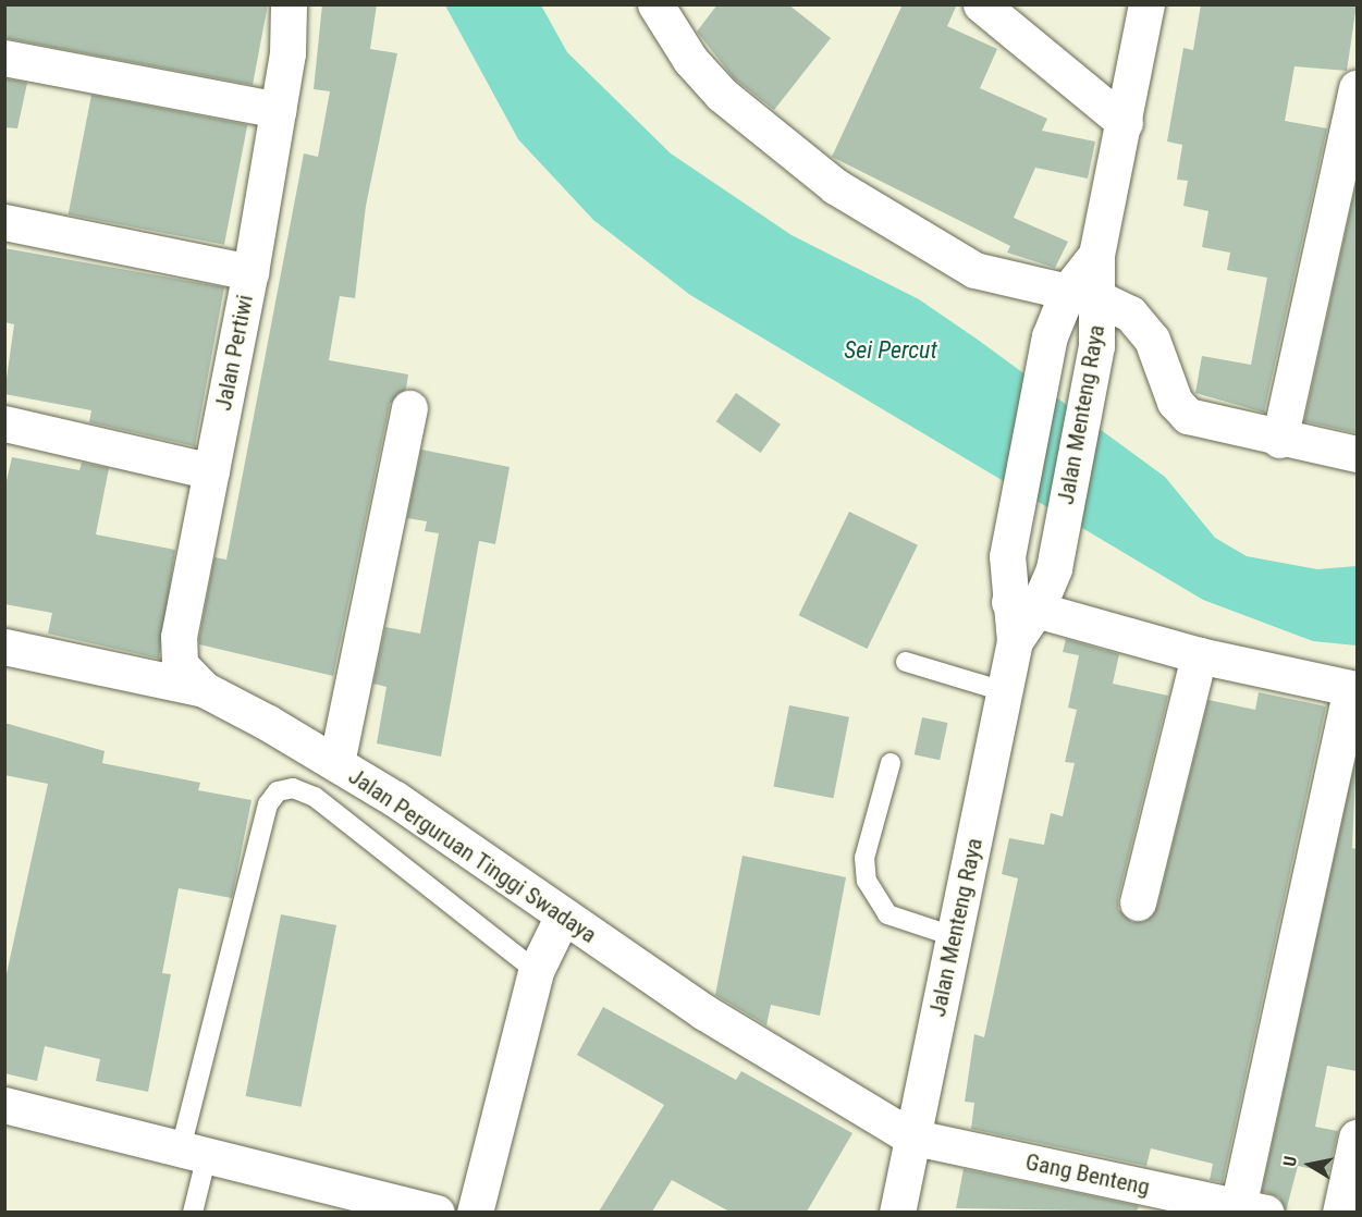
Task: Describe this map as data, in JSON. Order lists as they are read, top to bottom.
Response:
{
  "streets": {
    "street": [
      "Jalan Pertiwi",
      "Jalan Menteng Raya",
      "Jalan Perguruan Tinggi Swadaya",
      "Gang Benteng"
    ]
  },
  "crossings": [
    ["Jalan Pertiwi", "Jalan Perguruan Tinggi Swadaya"],
    ["Jalan Menteng Raya", "Jalan Perguruan Tinggi Swadaya"],
    ["Jalan Menteng Raya", "Gang Benteng"],
    ["Jalan Perguruan Tinggi Swadaya", "Gang Benteng"]
  ],
  "water": ["Sei Percut"],
  "north": "left"
}
